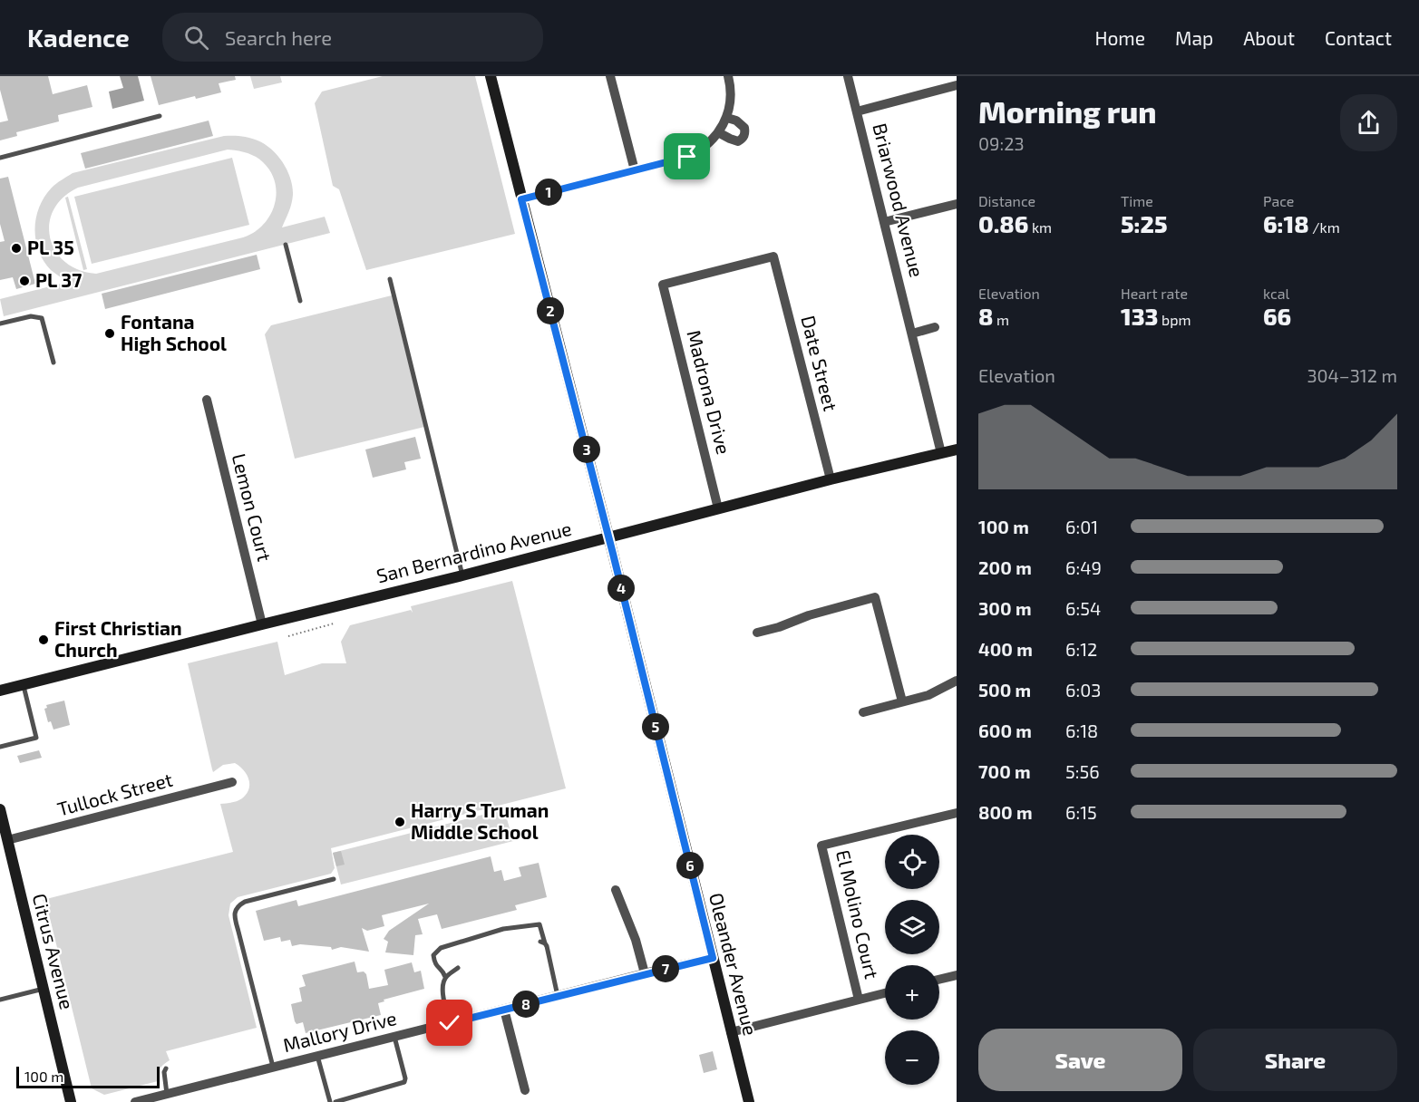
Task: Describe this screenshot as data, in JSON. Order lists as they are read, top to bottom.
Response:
{
  "streets": {
    "main road": ["San Bernardino Avenue", "Citrus Avenue", "Oleander Avenue"],
    "street": [
      "Briarwood Avenue",
      "Date Street",
      "Madrona Drive",
      "Lemon Court",
      "Tullock Street",
      "El Molino Court",
      "Mallory Drive"
    ]
  },
  "crossings": [
    ["Briarwood Avenue", "San Bernardino Avenue"],
    ["Date Street", "Madrona Drive"],
    ["Date Street", "San Bernardino Avenue"],
    ["Madrona Drive", "San Bernardino Avenue"],
    ["Lemon Court", "San Bernardino Avenue"],
    ["San Bernardino Avenue", "Oleander Avenue"],
    ["Tullock Street", "Citrus Avenue"],
    ["Oleander Avenue", "Mallory Drive"]
  ],
  "places": [
    "PL 35",
    "PL 37",
    "Fontana High School",
    "First Christian Church",
    "Harry S Truman Middle School"
  ],
  "scale_bar": "100 m",
  "page": {
    "header": "Kadence",
    "search": "Search here",
    "nav": [
      "Home",
      "Map",
      "About",
      "Contact"
    ],
    "heading": ["Morning run", "09:23"],
    "stats": [
      ["Distance", "0.86 km"],
      ["Time", "5:25"],
      ["Pace", "6:18 /km"],
      ["Elevation", "8 m"],
      ["Heart rate", "133 bpm"],
      ["kcal", "66"]
    ],
    "pins": [
      "1",
      "2",
      "3",
      "4",
      "5",
      "6",
      "7",
      "8"
    ],
    "chart": ["Elevation", "304–312 m"],
    "list": [
      {
        "name": "100 m",
        "note": "6:01"
      },
      {
        "name": "200 m",
        "note": "6:49"
      },
      {
        "name": "300 m",
        "note": "6:54"
      },
      {
        "name": "400 m",
        "note": "6:12"
      },
      {
        "name": "500 m",
        "note": "6:03"
      },
      {
        "name": "600 m",
        "note": "6:18"
      },
      {
        "name": "700 m",
        "note": "5:56"
      },
      {
        "name": "800 m",
        "note": "6:15"
      }
    ],
    "map_buttons": ["+", "−"],
    "buttons": ["Save", "Share"],
    "scale": "100 m"
  }
}
